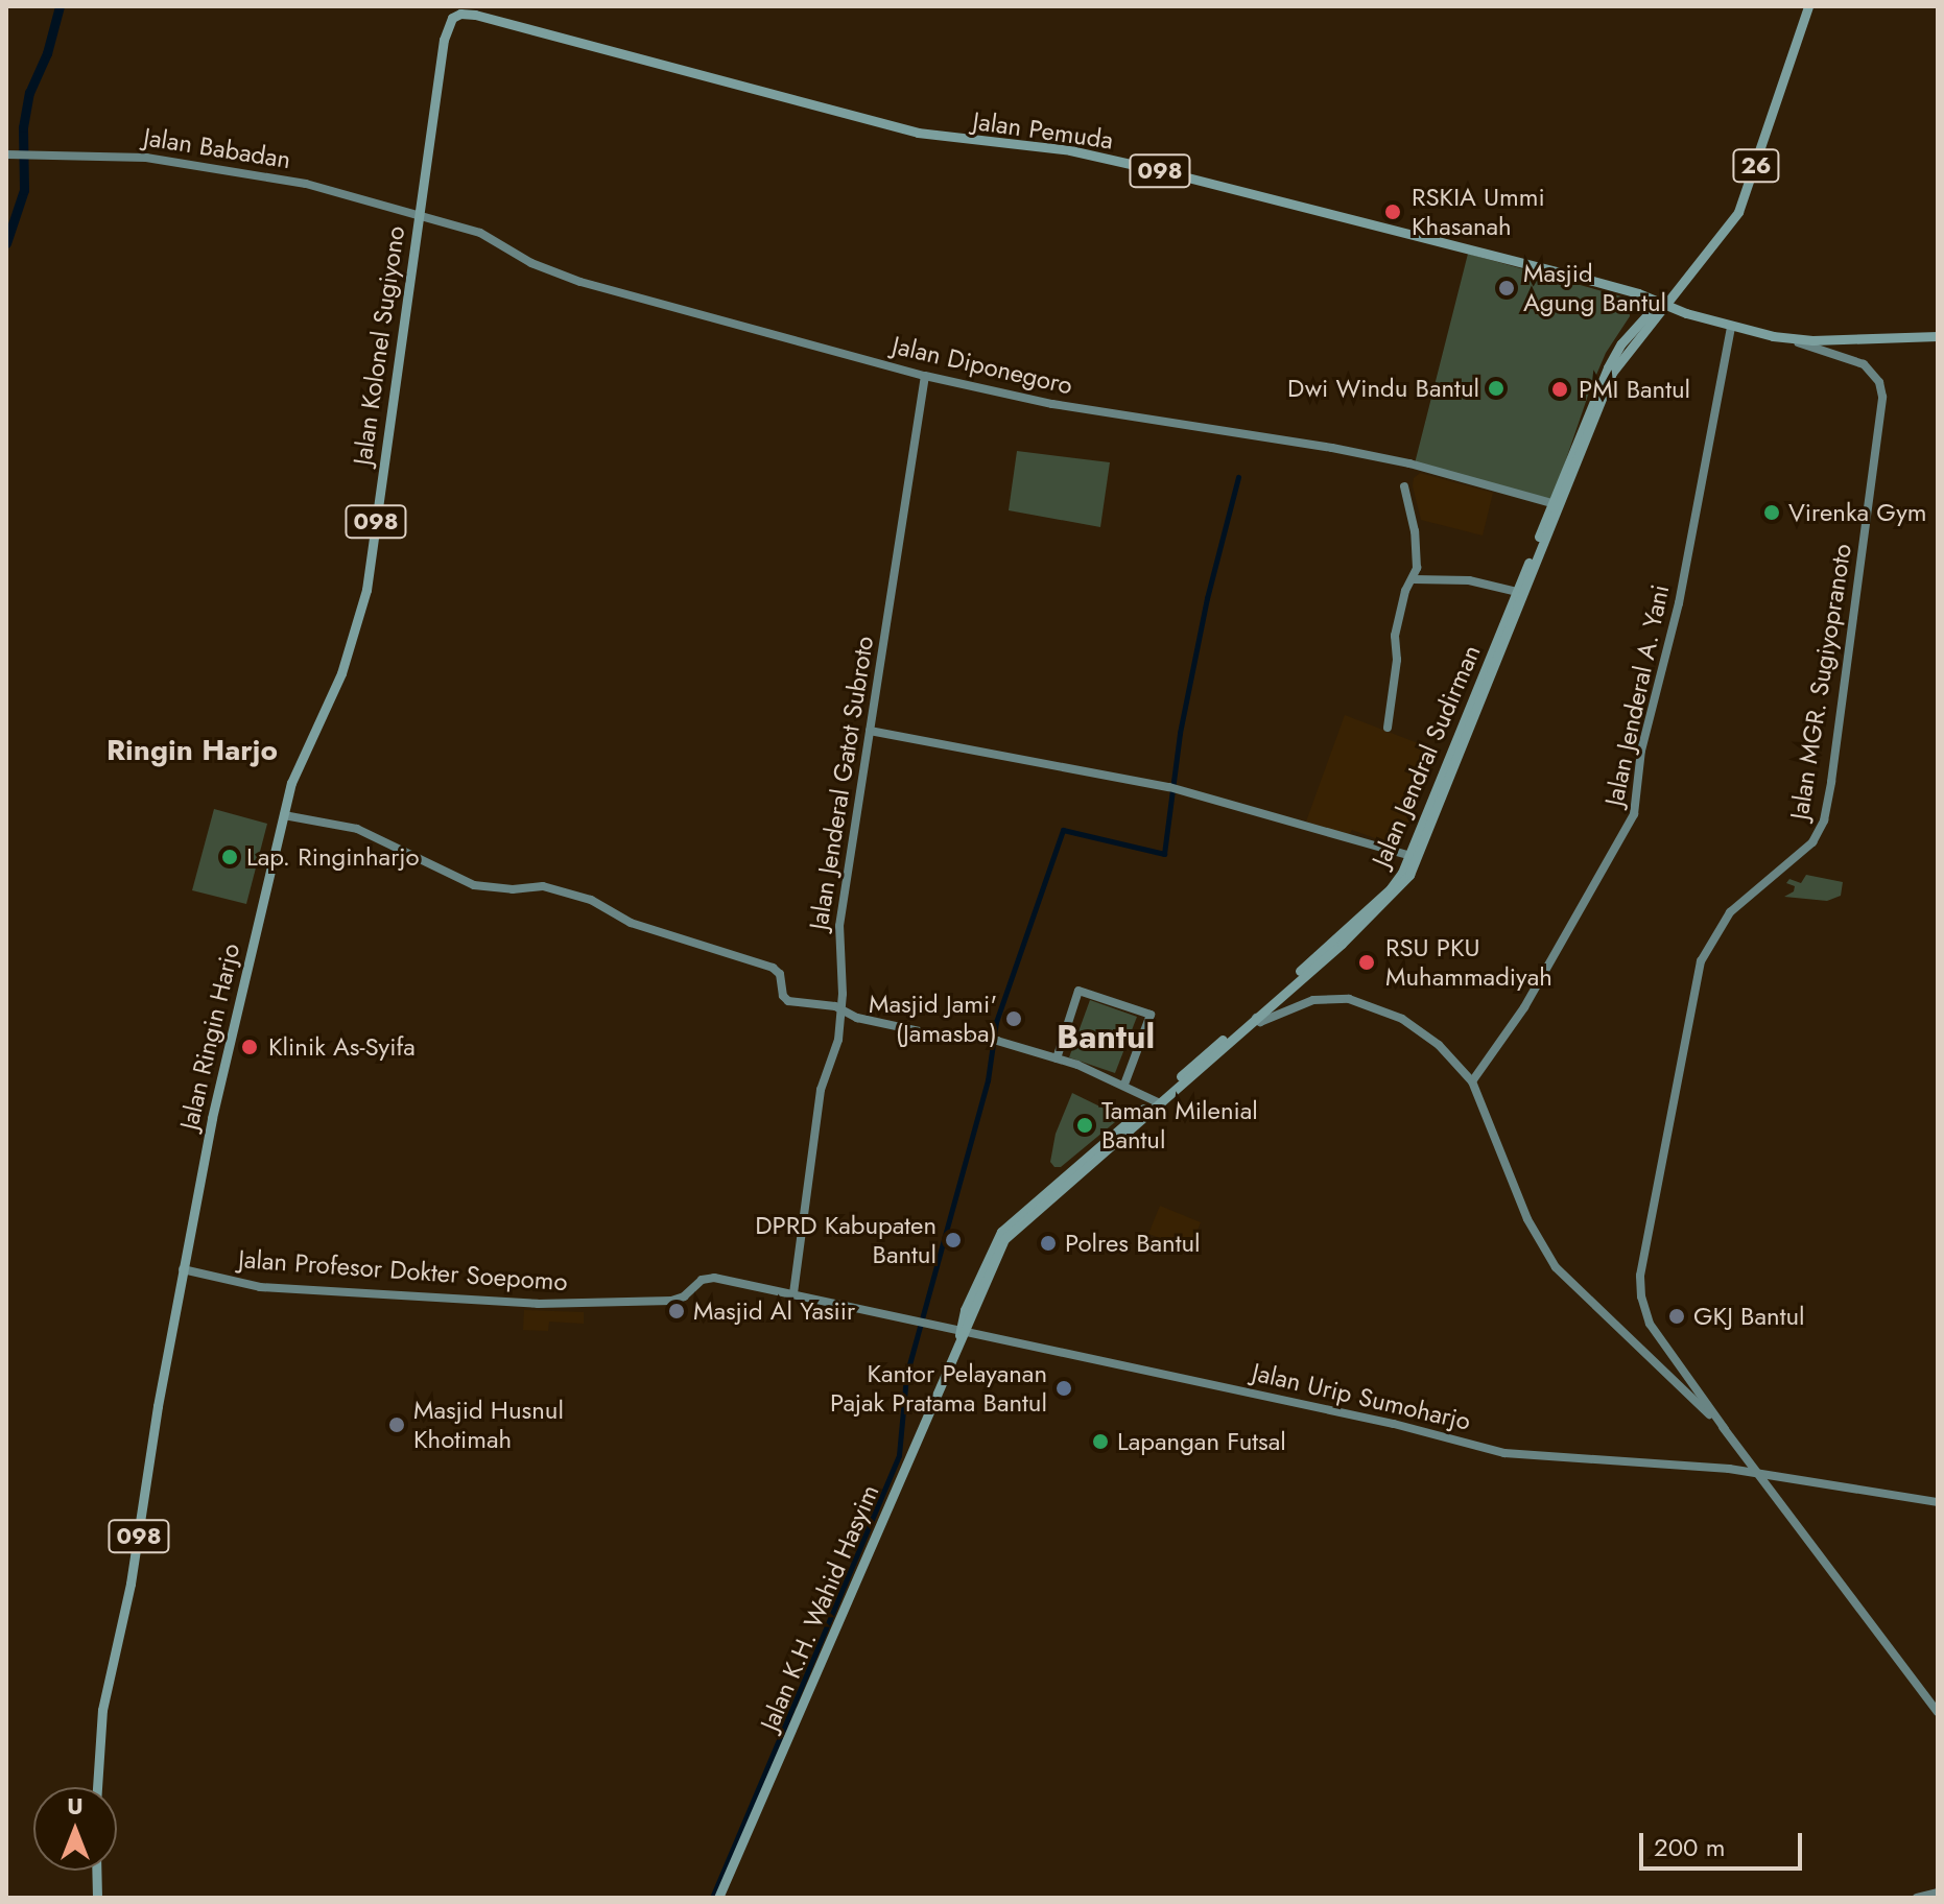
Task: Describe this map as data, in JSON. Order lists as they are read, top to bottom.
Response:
{
  "streets": {
    "main road": [
      "Jalan Pemuda",
      "Jalan Babadan",
      "26",
      "098",
      "Jalan Kolonel Sugiyono",
      "Jalan Diponegoro",
      "Jalan MGR. Sugiyopranoto",
      "Jalan Jenderal A. Yani",
      "Jalan Jendral Sudirman",
      "Jalan Jenderal Gatot Subroto",
      "Jalan Ringin Harjo",
      "Jalan Profesor Dokter Soepomo",
      "Jalan Urip Sumoharjo",
      "Jalan K.H. Wahid Hasyim"
    ]
  },
  "crossings": [
    ["Jalan Pemuda", "Jalan Babadan"],
    ["Jalan Pemuda", "26"],
    ["Jalan Pemuda", "Jalan Kolonel Sugiyono"],
    ["Jalan Pemuda", "Jalan Diponegoro"],
    ["Jalan Pemuda", "Jalan MGR. Sugiyopranoto"],
    ["Jalan Pemuda", "Jalan Jenderal A. Yani"],
    ["Jalan Pemuda", "Jalan Jendral Sudirman"],
    ["Jalan Babadan", "Jalan Kolonel Sugiyono"],
    ["Jalan Babadan", "Jalan Diponegoro"],
    ["26", "Jalan Jendral Sudirman"],
    ["098", "Jalan Ringin Harjo"],
    ["098", "Jalan Profesor Dokter Soepomo"],
    ["Jalan Kolonel Sugiyono", "Jalan Diponegoro"],
    ["Jalan Kolonel Sugiyono", "Jalan Ringin Harjo"],
    ["Jalan Diponegoro", "Jalan Jendral Sudirman"],
    ["Jalan Diponegoro", "Jalan Jenderal Gatot Subroto"],
    ["Jalan Jendral Sudirman", "Jalan Profesor Dokter Soepomo"],
    ["Jalan Jendral Sudirman", "Jalan Urip Sumoharjo"],
    ["Jalan Jendral Sudirman", "Jalan K.H. Wahid Hasyim"],
    ["Jalan Jenderal Gatot Subroto", "Jalan Profesor Dokter Soepomo"],
    ["Jalan Ringin Harjo", "Jalan Profesor Dokter Soepomo"],
    ["Jalan Profesor Dokter Soepomo", "Jalan Urip Sumoharjo"],
    ["Jalan Profesor Dokter Soepomo", "Jalan K.H. Wahid Hasyim"],
    ["Jalan Urip Sumoharjo", "Jalan K.H. Wahid Hasyim"]
  ],
  "districts": ["Ringin Harjo", "Bantul"],
  "places": [
    "RSKIA Ummi Khasanah",
    "Masjid Agung Bantul",
    "Dwi Windu Bantul",
    "PMI Bantul",
    "Virenka Gym",
    "Lap. Ringinharjo",
    "RSU PKU Muhammadiyah",
    "Masjid Jami' (Jamasba)",
    "Klinik As-Syifa",
    "Taman Milenial Bantul",
    "DPRD Kabupaten Bantul",
    "Polres Bantul",
    "Masjid Al Yasiir",
    "GKJ Bantul",
    "Kantor Pelayanan Pajak Pratama Bantul",
    "Masjid Husnul Khotimah",
    "Lapangan Futsal"
  ],
  "scale_bar": "200 m",
  "north": "top"
}
